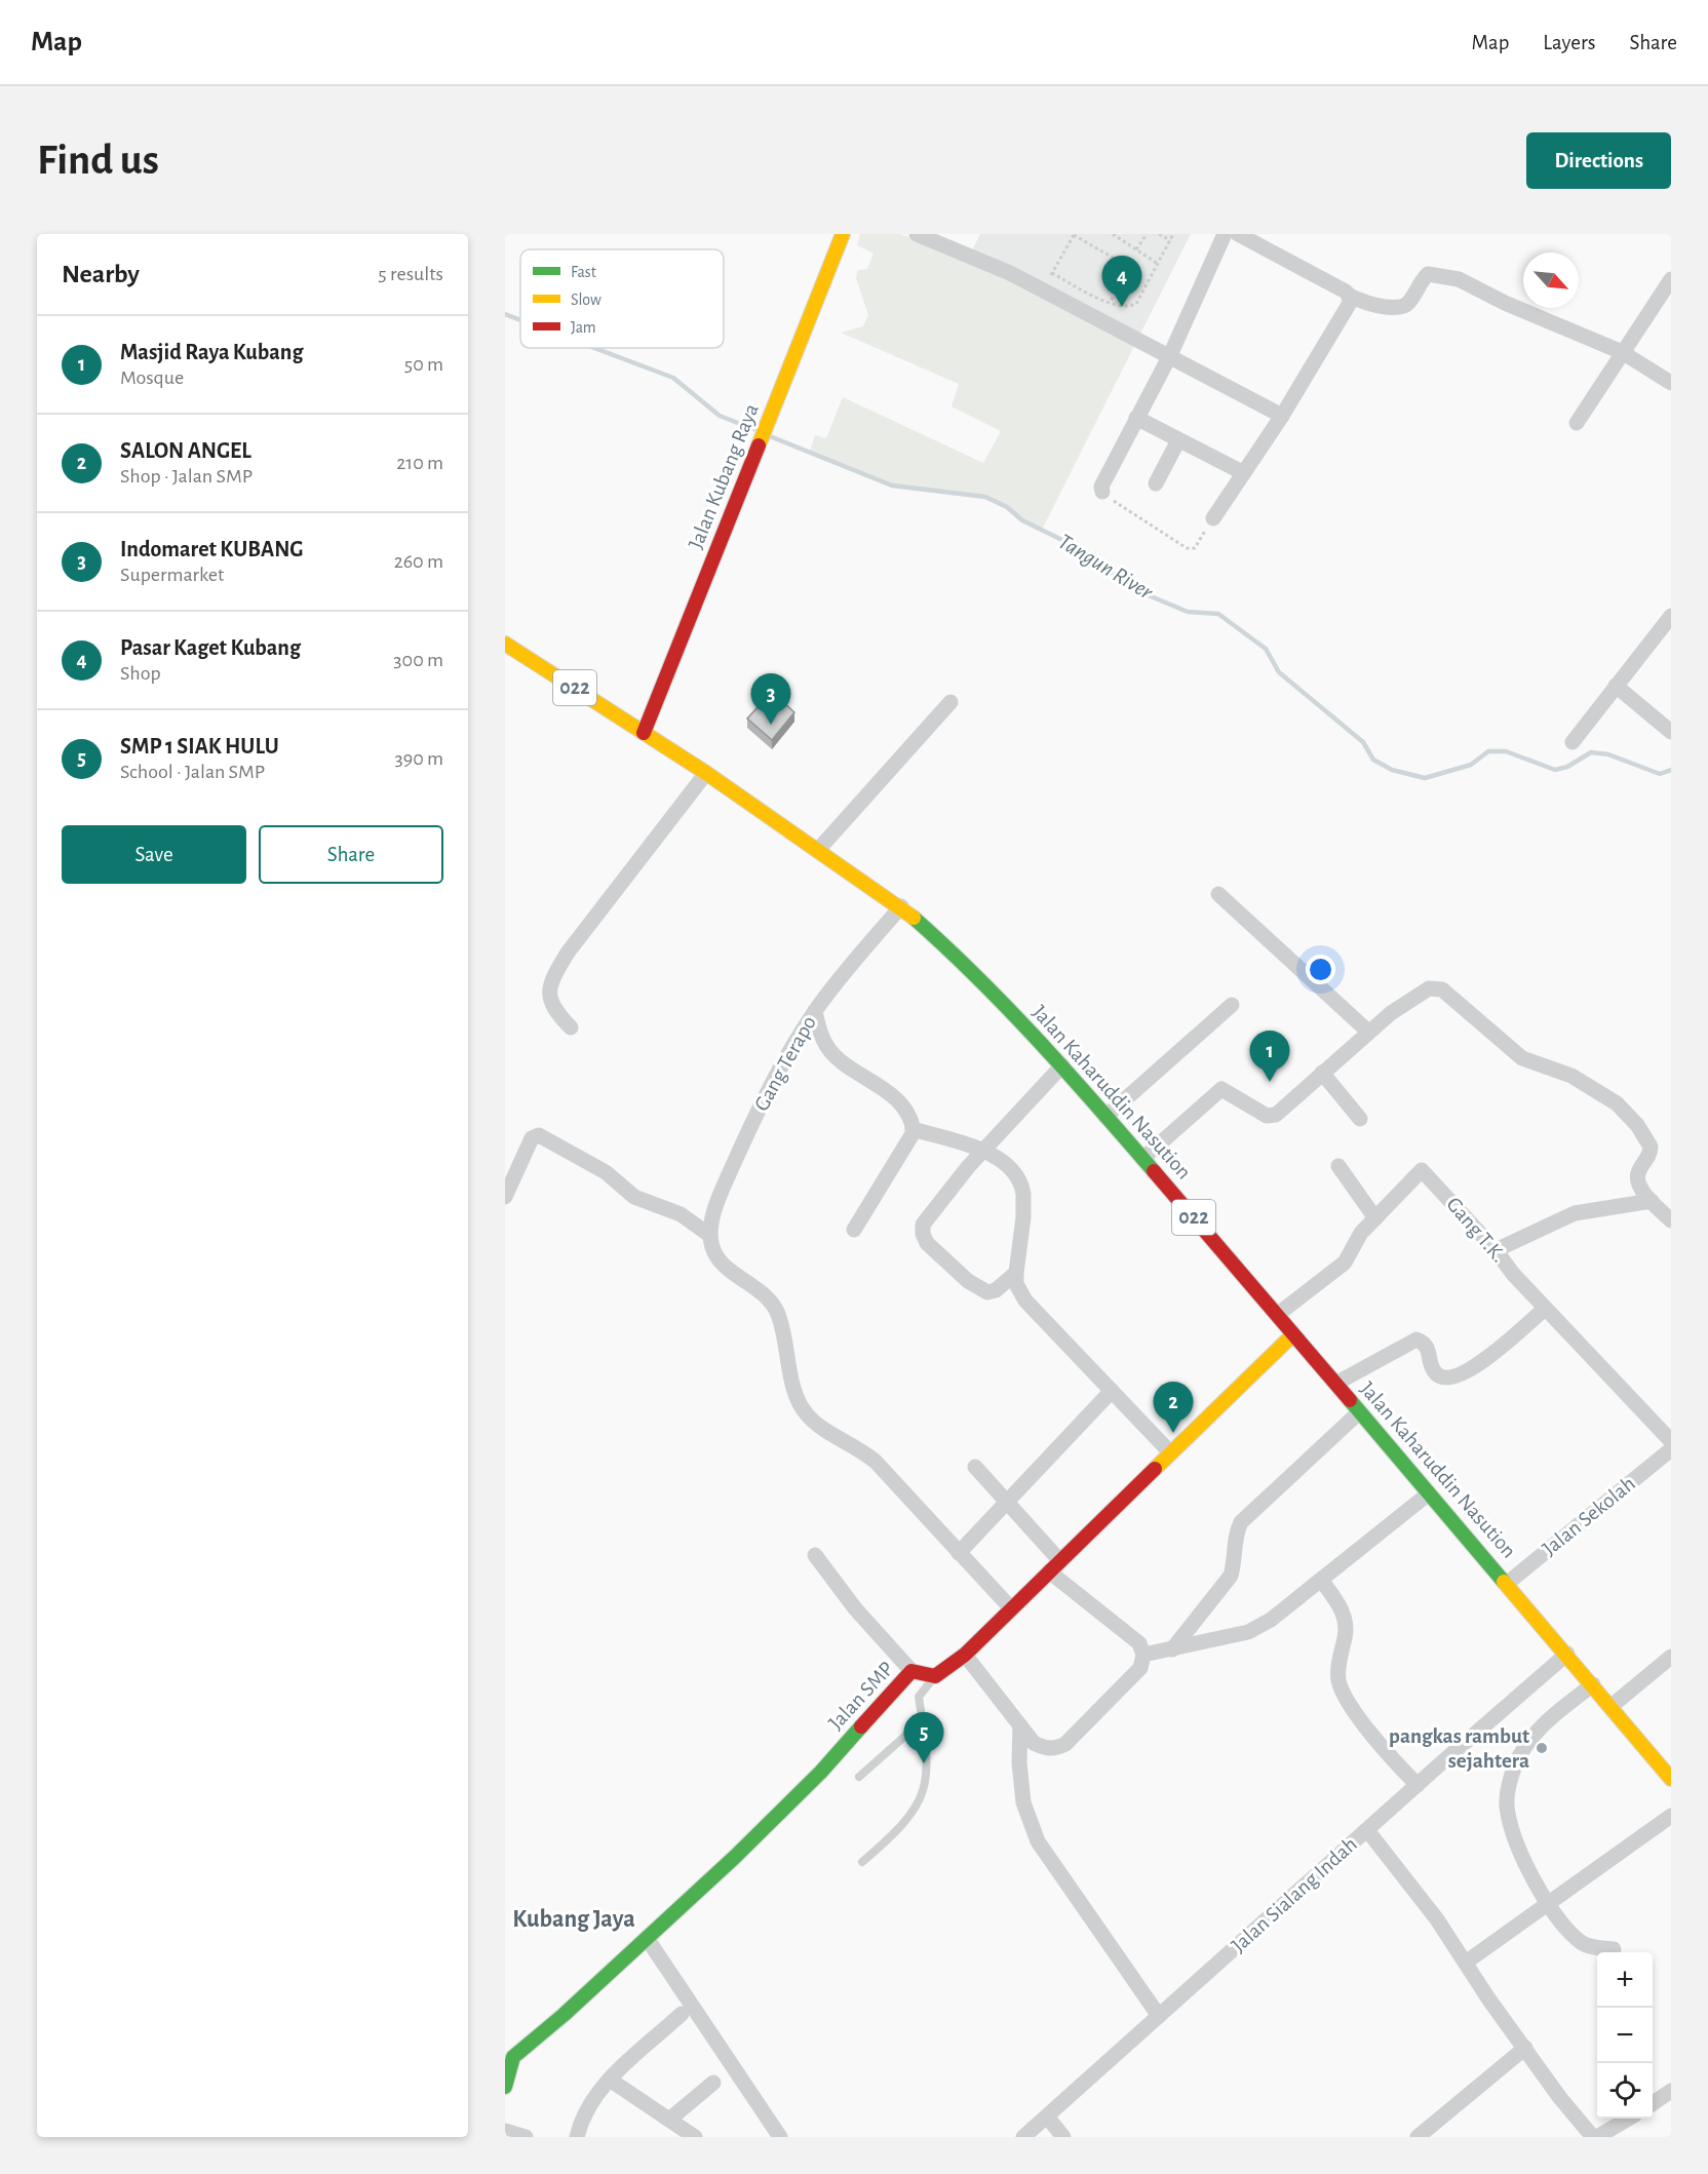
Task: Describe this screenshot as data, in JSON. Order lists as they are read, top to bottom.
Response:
{
  "streets": {
    "main road": [
      "Jalan Kubang Raya",
      "022",
      "Jalan Kaharuddin Nasution",
      "Jalan SMP"
    ],
    "street": [
      "Gang Terapo",
      "Gang T.K.",
      "Jalan Sekolah",
      "Jalan Sialang Indah"
    ]
  },
  "crossings": [
    ["Jalan Kubang Raya", "022"],
    ["Jalan Kubang Raya", "Jalan Kaharuddin Nasution"],
    ["022", "Jalan Kaharuddin Nasution"],
    ["Gang Terapo", "Jalan Kaharuddin Nasution"],
    ["Jalan Kaharuddin Nasution", "Gang T.K."],
    ["Jalan Kaharuddin Nasution", "Jalan Sekolah"],
    ["Jalan Kaharuddin Nasution", "Jalan Sialang Indah"]
  ],
  "districts": ["Kubang Jaya"],
  "water": ["Tangun River"],
  "places": ["pangkas rambut sejahtera"],
  "legend": ["Fast", "Slow", "Jam"],
  "north": "bottom right",
  "page": {
    "header": "Map",
    "nav": ["Map", "Layers", "Share"],
    "buttons": [
      "Directions",
      ["Save", "Share"]
    ],
    "title": "Find us",
    "heading": ["Nearby", "5 results"],
    "pins": [
      "4",
      "3",
      "1",
      "2",
      "5"
    ],
    "list": [
      {
        "mark": "1",
        "name": "Masjid Raya Kubang",
        "note": "Mosque",
        "value": "50 m"
      },
      {
        "mark": "2",
        "name": "SALON ANGEL",
        "note": "Shop · Jalan SMP",
        "value": "210 m"
      },
      {
        "mark": "3",
        "name": "Indomaret KUBANG",
        "note": "Supermarket",
        "value": "260 m"
      },
      {
        "mark": "4",
        "name": "Pasar Kaget Kubang",
        "note": "Shop",
        "value": "300 m"
      },
      {
        "mark": "5",
        "name": "SMP 1 SIAK HULU",
        "note": "School · Jalan SMP",
        "value": "390 m"
      }
    ],
    "map_buttons": ["+", "−"]
  }
}
